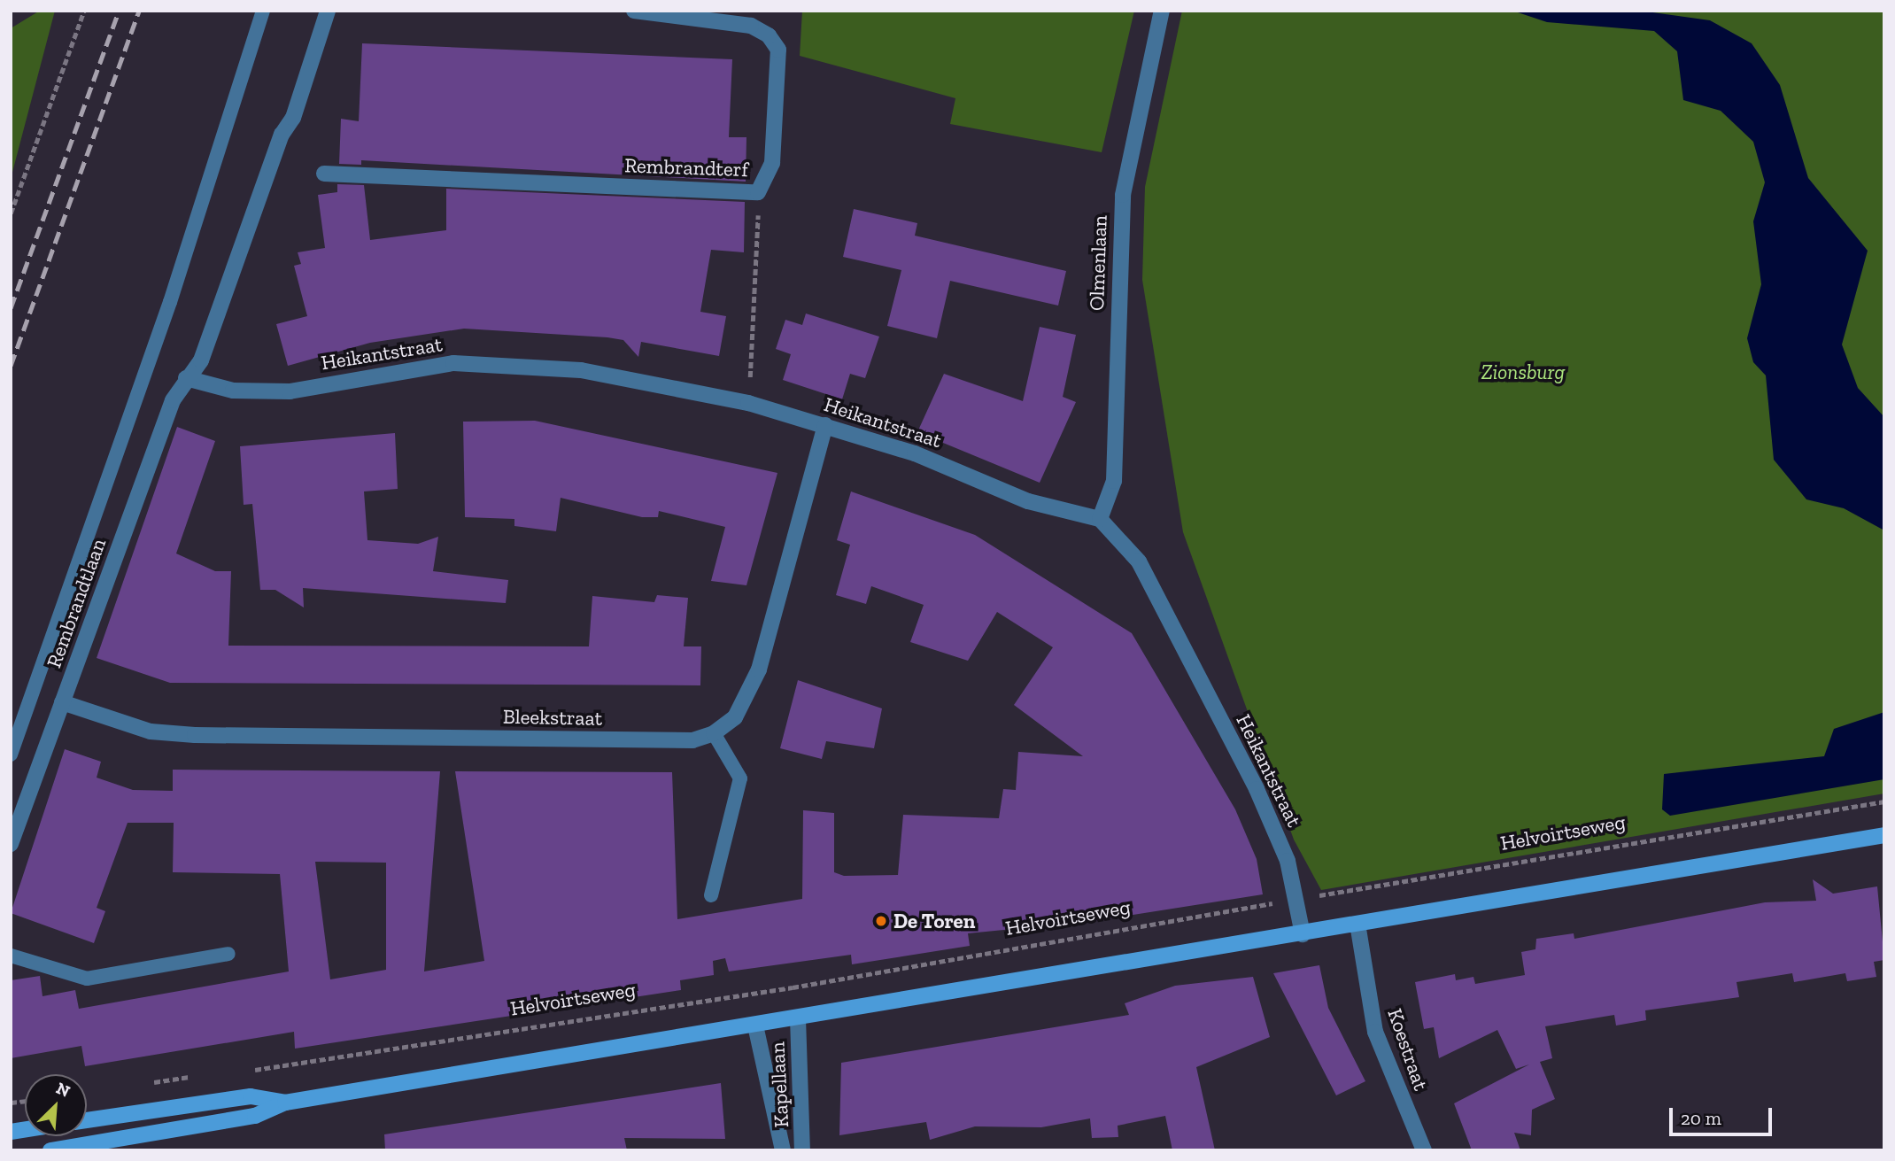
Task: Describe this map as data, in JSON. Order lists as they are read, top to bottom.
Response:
{
  "streets": {
    "street": [
      "Rembrandterf",
      "Olmenlaan",
      "Heikantstraat",
      "Rembrandtlaan",
      "Bleekstraat",
      "Koestraat",
      "Kapellaan"
    ],
    "path": ["Helvoirtseweg"]
  },
  "crossings": [
    ["Olmenlaan", "Heikantstraat"],
    ["Heikantstraat", "Rembrandtlaan"],
    ["Heikantstraat", "Bleekstraat"],
    ["Heikantstraat", "Helvoirtseweg"],
    ["Rembrandtlaan", "Bleekstraat"]
  ],
  "parks": ["Zionsburg"],
  "places": ["De Toren"],
  "scale_bar": "20 m",
  "north": "top right"
}
